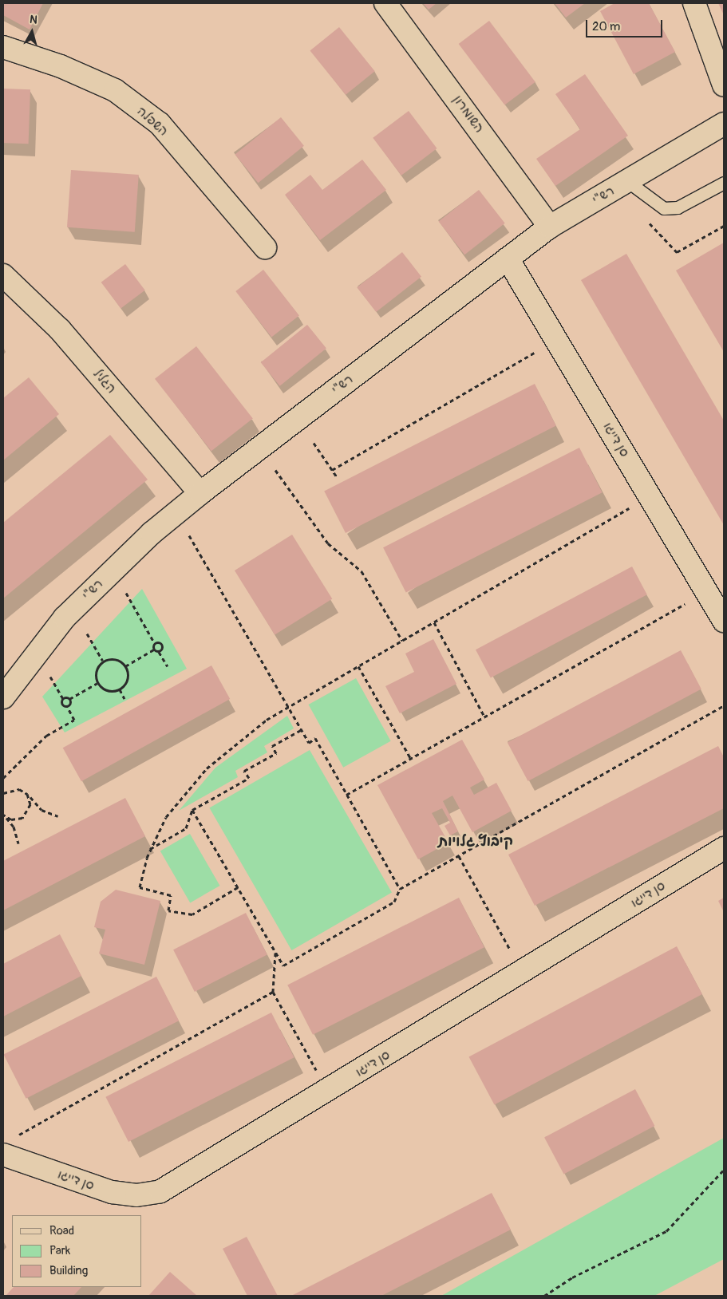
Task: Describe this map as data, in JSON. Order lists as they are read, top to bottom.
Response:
{
  "streets": {
    "street": [
      "השומרון",
      "השפלה",
      "רש\"י",
      "הגליל",
      "סן דייגו"
    ]
  },
  "crossings": [
    ["השומרון", "רש\"י"],
    ["רש\"י", "הגליל"],
    ["רש\"י", "סן דייגו"]
  ],
  "districts": ["קיבוץ גלויות"],
  "legend": ["Road", "Park", "Building"],
  "scale_bar": "20 m",
  "north": "top"
}
